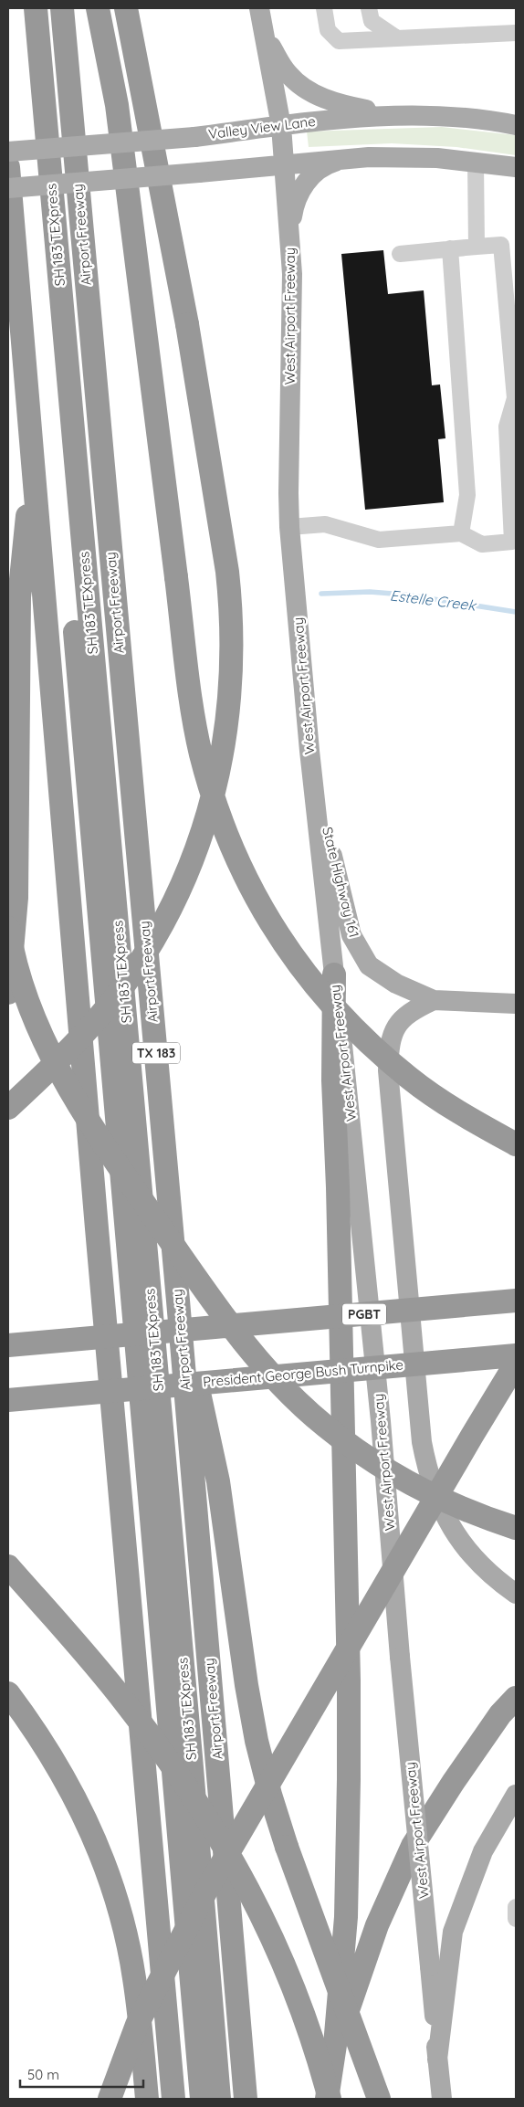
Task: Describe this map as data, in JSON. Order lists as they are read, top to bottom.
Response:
{
  "streets": {
    "highway": [
      "SH 183 TEXpress",
      "Airport Freeway",
      "TX 183",
      "PGBT",
      "President George Bush Turnpike"
    ],
    "main road": ["Valley View Lane", "West Airport Freeway", "State Highway 161"]
  },
  "crossings": [
    ["Valley View Lane", "West Airport Freeway"],
    ["West Airport Freeway", "State Highway 161"]
  ],
  "water": ["Estelle Creek"],
  "scale_bar": "50 m"
}
